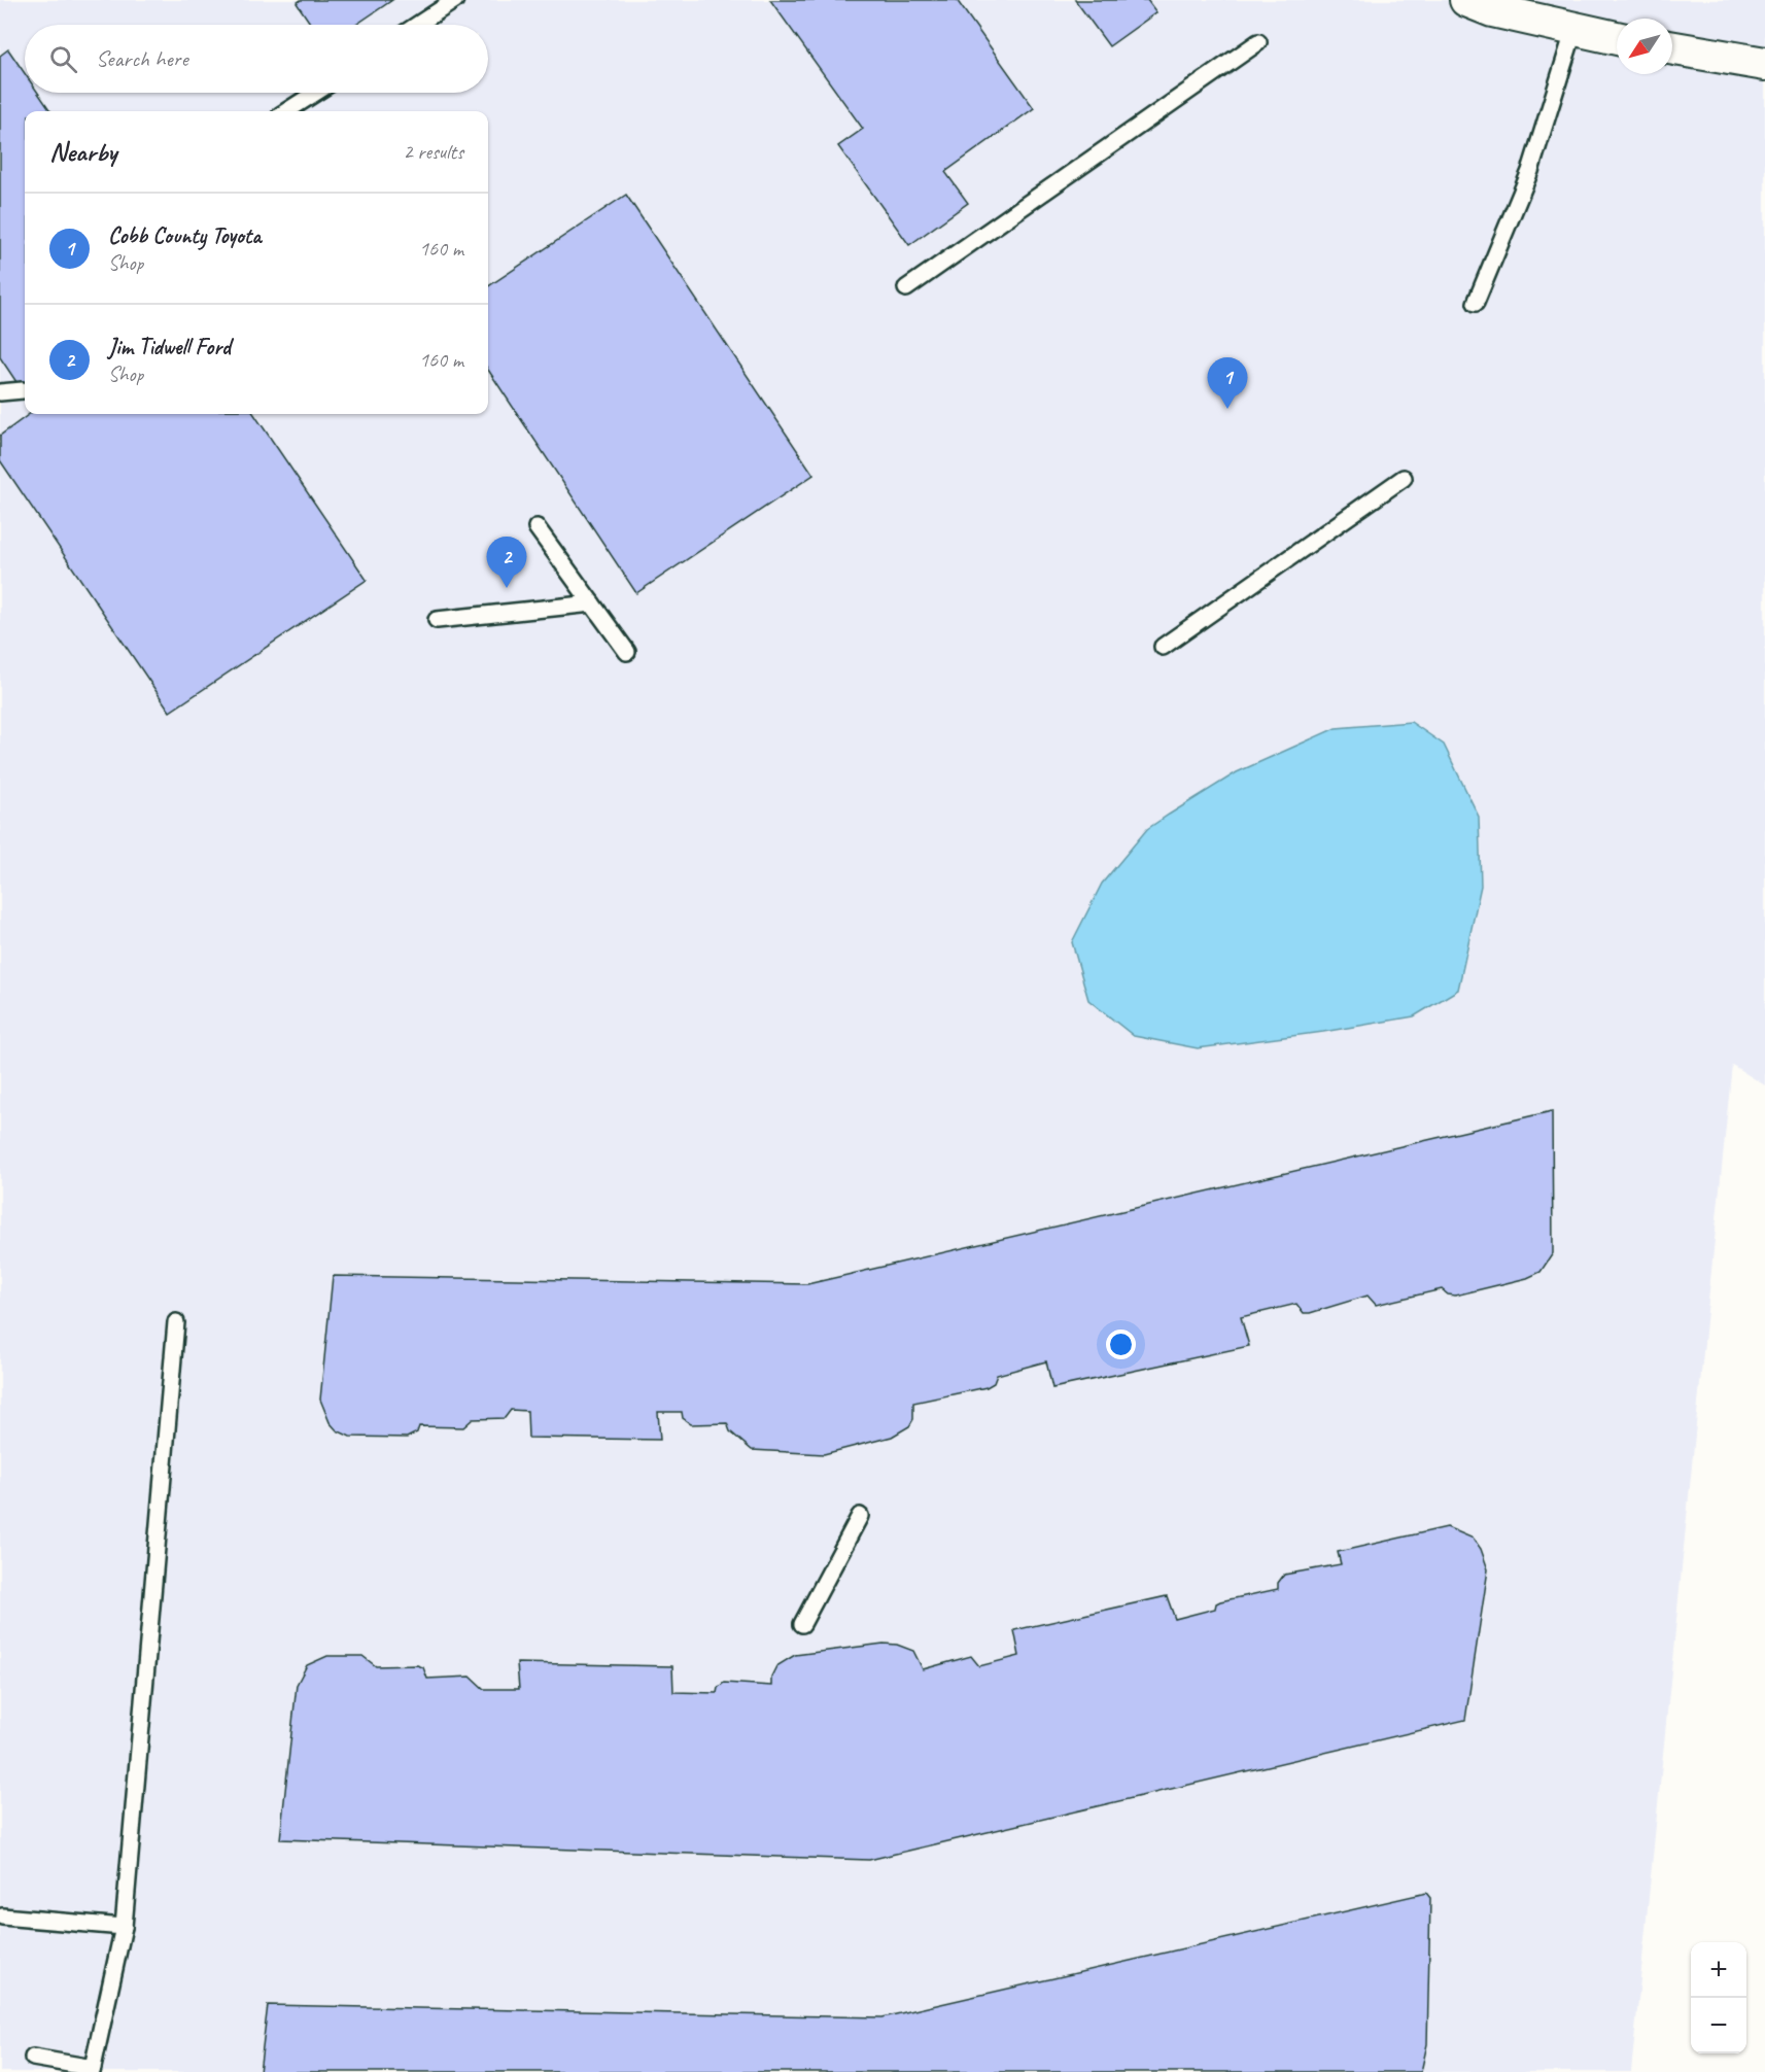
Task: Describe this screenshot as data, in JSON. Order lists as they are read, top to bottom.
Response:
{
  "north": "bottom left",
  "page": {
    "search": "Search here",
    "heading": ["Nearby", "2 results"],
    "list": [
      {
        "mark": "1",
        "name": "Cobb County Toyota",
        "note": "Shop",
        "value": "160 m"
      },
      {
        "mark": "2",
        "name": "Jim Tidwell Ford",
        "note": "Shop",
        "value": "160 m"
      }
    ],
    "pins": ["1", "2"],
    "map_buttons": ["+", "−"]
  }
}
